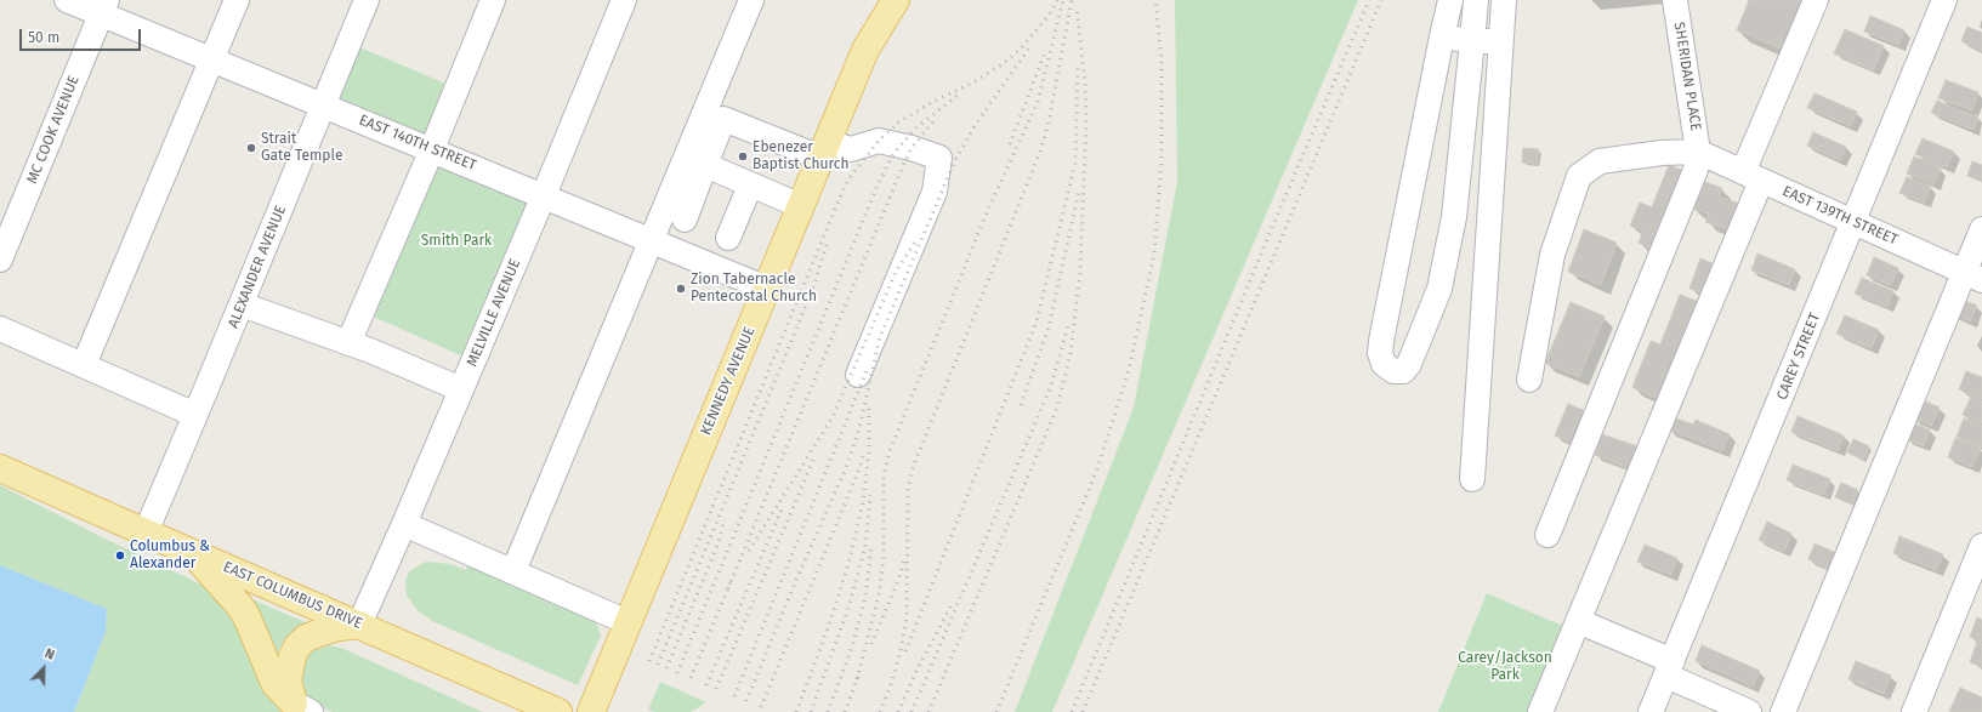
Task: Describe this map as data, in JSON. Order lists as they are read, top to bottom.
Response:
{
  "streets": {
    "main road": ["KENNEDY AVENUE", "EAST COLUMBUS DRIVE"],
    "street": [
      "SHERIDAN PLACE",
      "MC COOK AVENUE",
      "EAST 140TH STREET",
      "EAST 139TH STREET",
      "ALEXANDER AVENUE",
      "MELVILLE AVENUE",
      "CAREY STREET"
    ]
  },
  "crossings": [
    ["SHERIDAN PLACE", "EAST 139TH STREET"],
    ["MC COOK AVENUE", "EAST 140TH STREET"],
    ["EAST 140TH STREET", "ALEXANDER AVENUE"],
    ["EAST 140TH STREET", "MELVILLE AVENUE"],
    ["EAST 140TH STREET", "KENNEDY AVENUE"],
    ["EAST 139TH STREET", "CAREY STREET"],
    ["ALEXANDER AVENUE", "EAST COLUMBUS DRIVE"],
    ["MELVILLE AVENUE", "EAST COLUMBUS DRIVE"]
  ],
  "parks": ["Smith Park", "Carey/Jackson Park"],
  "places": [
    "Strait Gate Temple",
    "Ebenezer Baptist Church",
    "Zion Tabernacle Pentecostal Church",
    "Columbus & Alexander"
  ],
  "scale_bar": "50 m",
  "north": "top right"
}
